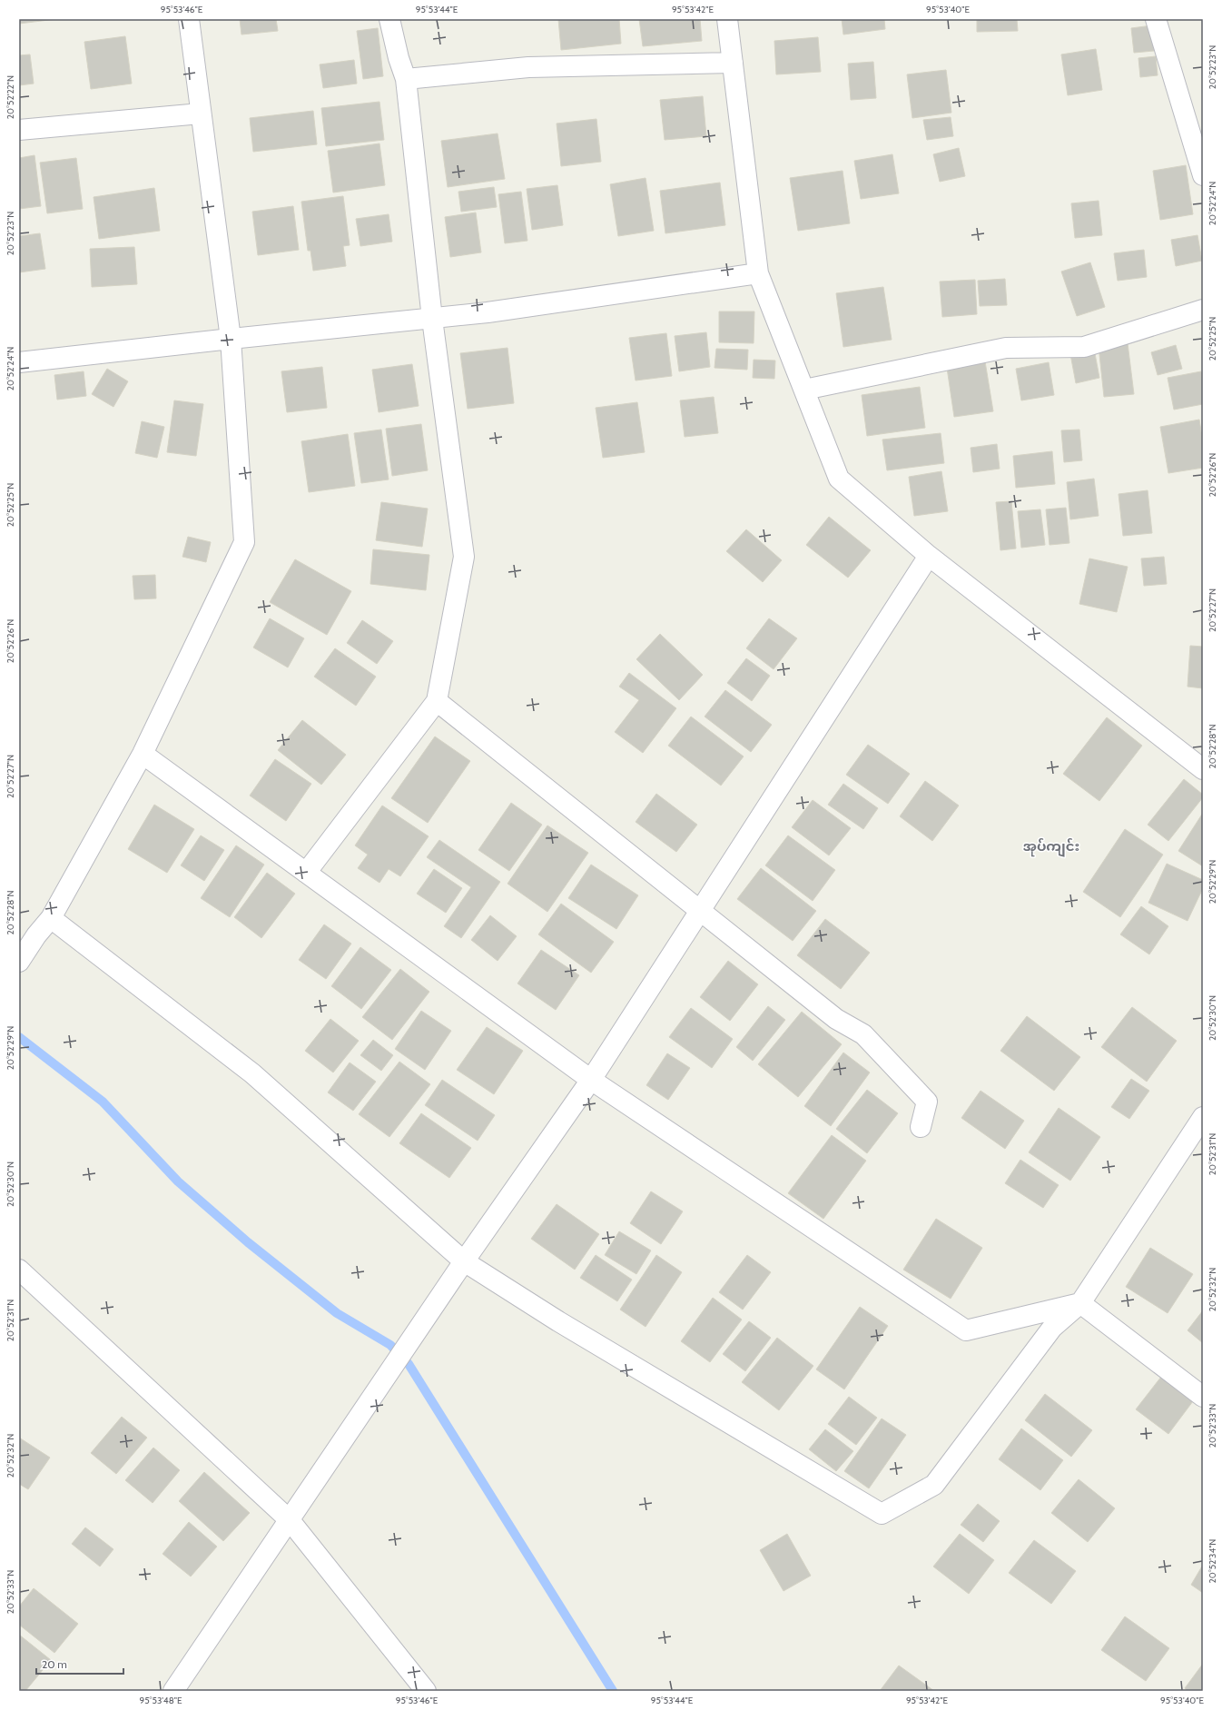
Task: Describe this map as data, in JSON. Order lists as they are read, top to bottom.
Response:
{
  "districts": ["အုပ်ကျင်း"],
  "scale_bar": "20 m",
  "coordinates": [
    "95°53'46\"E",
    "95°53'44\"E",
    "95°53'42\"E",
    "95°53'40\"E",
    "20°52'23\"N",
    "20°52'22\"N",
    "20°52'24\"N",
    "20°52'25\"N",
    "20°52'26\"N",
    "20°52'27\"N",
    "20°52'28\"N",
    "20°52'29\"N",
    "20°52'30\"N",
    "20°52'31\"N",
    "20°52'32\"N",
    "20°52'33\"N",
    "20°52'34\"N",
    "95°53'48\"E"
  ]
}
